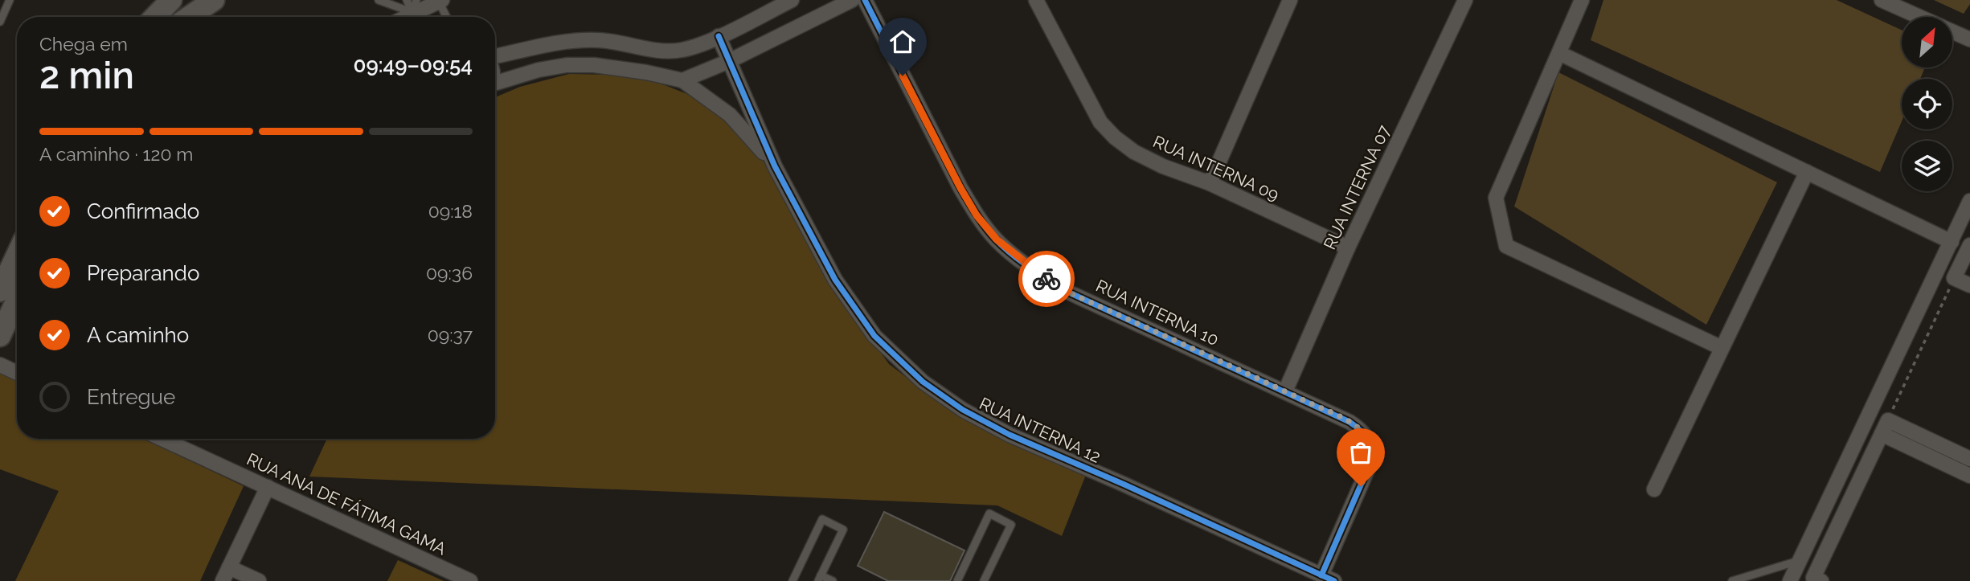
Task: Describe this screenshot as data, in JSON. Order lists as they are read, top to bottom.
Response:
{
  "streets": {
    "street": [
      "RUA INTERNA 09",
      "RUA INTERNA 07",
      "RUA INTERNA 10",
      "RUA INTERNA 12",
      "RUA ANA DE FÁTIMA GAMA"
    ]
  },
  "crossings": [
    ["RUA INTERNA 09", "RUA INTERNA 07"],
    ["RUA INTERNA 07", "RUA INTERNA 10"],
    ["RUA INTERNA 10", "RUA INTERNA 12"]
  ],
  "north": "top right",
  "page": {
    "heading": ["2 min", "Chega em", "09:49–09:54"],
    "bar": "A caminho · 120 m",
    "list": [
      ["Confirmado", "09:18"],
      ["Preparando", "09:36"],
      ["A caminho", "09:37"],
      "Entregue"
    ]
  }
}
